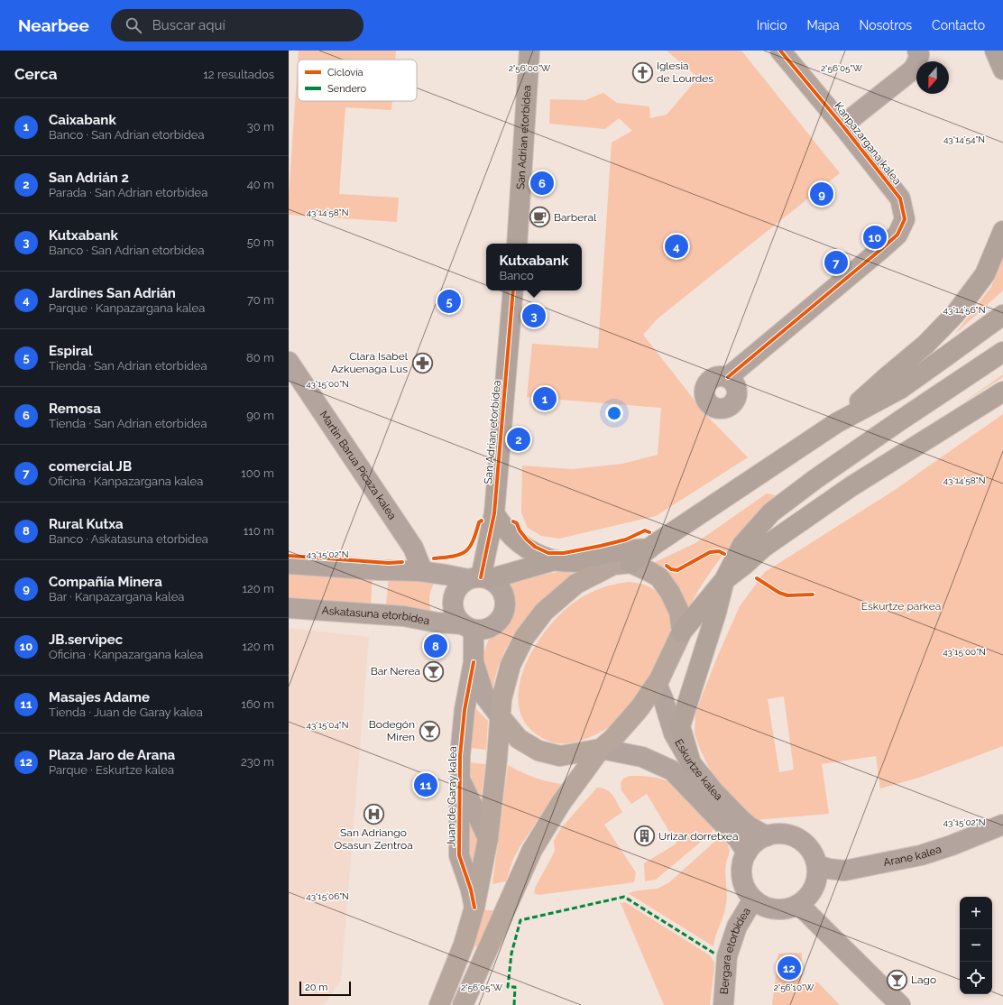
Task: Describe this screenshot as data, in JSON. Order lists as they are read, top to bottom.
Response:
{
  "streets": {
    "main road": ["Juan de Garay kalea"],
    "street": [
      "San Adrian etorbidea",
      "Kanpazargana kalea",
      "Martin Barua Picaza kalea",
      "Askatasuna etorbidea",
      "Eskurtze kalea",
      "Arane kalea",
      "Bergara etorbidea"
    ]
  },
  "crossings": [
    ["San Adrian etorbidea", "Askatasuna etorbidea"],
    ["Eskurtze kalea", "Arane kalea"],
    ["Eskurtze kalea", "Bergara etorbidea"],
    ["Arane kalea", "Bergara etorbidea"]
  ],
  "parks": ["Eskurtze parkea"],
  "places": {
    "church": ["Iglesia de Lourdes"],
    "cafe": ["Barberal"],
    "pharmacy": ["Clara Isabel Azkuenaga Lus"],
    "bar": ["Bar Nerea", "Bodegón Miren", "Lago"],
    "hospital": ["San Adriango Osasun Zentroa"],
    "building": ["Urizar dorretxea"]
  },
  "legend": ["Ciclovía", "Sendero"],
  "scale_bar": "20 m",
  "north": "bottom",
  "page": {
    "header": "Nearbee",
    "search": "Buscar aquí",
    "nav": [
      "Inicio",
      "Mapa",
      "Nosotros",
      "Contacto"
    ],
    "heading": ["Cerca", "12 resultados"],
    "list": [
      {
        "mark": "1",
        "name": "Caixabank",
        "note": "Banco · San Adrian etorbidea",
        "value": "30 m"
      },
      {
        "mark": "2",
        "name": "San Adrián 2",
        "note": "Parada · San Adrian etorbidea",
        "value": "40 m"
      },
      {
        "mark": "3",
        "name": "Kutxabank",
        "note": "Banco · San Adrian etorbidea",
        "value": "50 m"
      },
      {
        "mark": "4",
        "name": "Jardines San Adrián",
        "note": "Parque · Kanpazargana kalea",
        "value": "70 m"
      },
      {
        "mark": "5",
        "name": "Espiral",
        "note": "Tienda · San Adrian etorbidea",
        "value": "80 m"
      },
      {
        "mark": "6",
        "name": "Remosa",
        "note": "Tienda · San Adrian etorbidea",
        "value": "90 m"
      },
      {
        "mark": "7",
        "name": "comercial JB",
        "note": "Oficina · Kanpazargana kalea",
        "value": "100 m"
      },
      {
        "mark": "8",
        "name": "Rural Kutxa",
        "note": "Banco · Askatasuna etorbidea",
        "value": "110 m"
      },
      {
        "mark": "9",
        "name": "Compañía Minera",
        "note": "Bar · Kanpazargana kalea",
        "value": "120 m"
      },
      {
        "mark": "10",
        "name": "JB.servipec",
        "note": "Oficina · Kanpazargana kalea",
        "value": "120 m"
      },
      {
        "mark": "11",
        "name": "Masajes Adame",
        "note": "Tienda · Juan de Garay kalea",
        "value": "160 m"
      },
      {
        "mark": "12",
        "name": "Plaza Jaro de Arana",
        "note": "Parque · Eskurtze kalea",
        "value": "230 m"
      }
    ],
    "pins": [
      "6",
      "9",
      "10",
      "4",
      "7",
      "5",
      "3",
      "1",
      "2",
      "8",
      "11",
      "12"
    ],
    "popup": ["Kutxabank", "Banco"],
    "map_buttons": ["+", "−"],
    "scale": "20 m"
  },
  "coordinates": [
    "2°56'00\"W",
    "2°56'05\"W",
    "43°14'54\"N",
    "43°14'58\"N",
    "43°14'56\"N",
    "43°15'00\"N",
    "43°15'02\"N",
    "43°15'04\"N",
    "43°15'06\"N",
    "2°56'10\"W"
  ]
}
